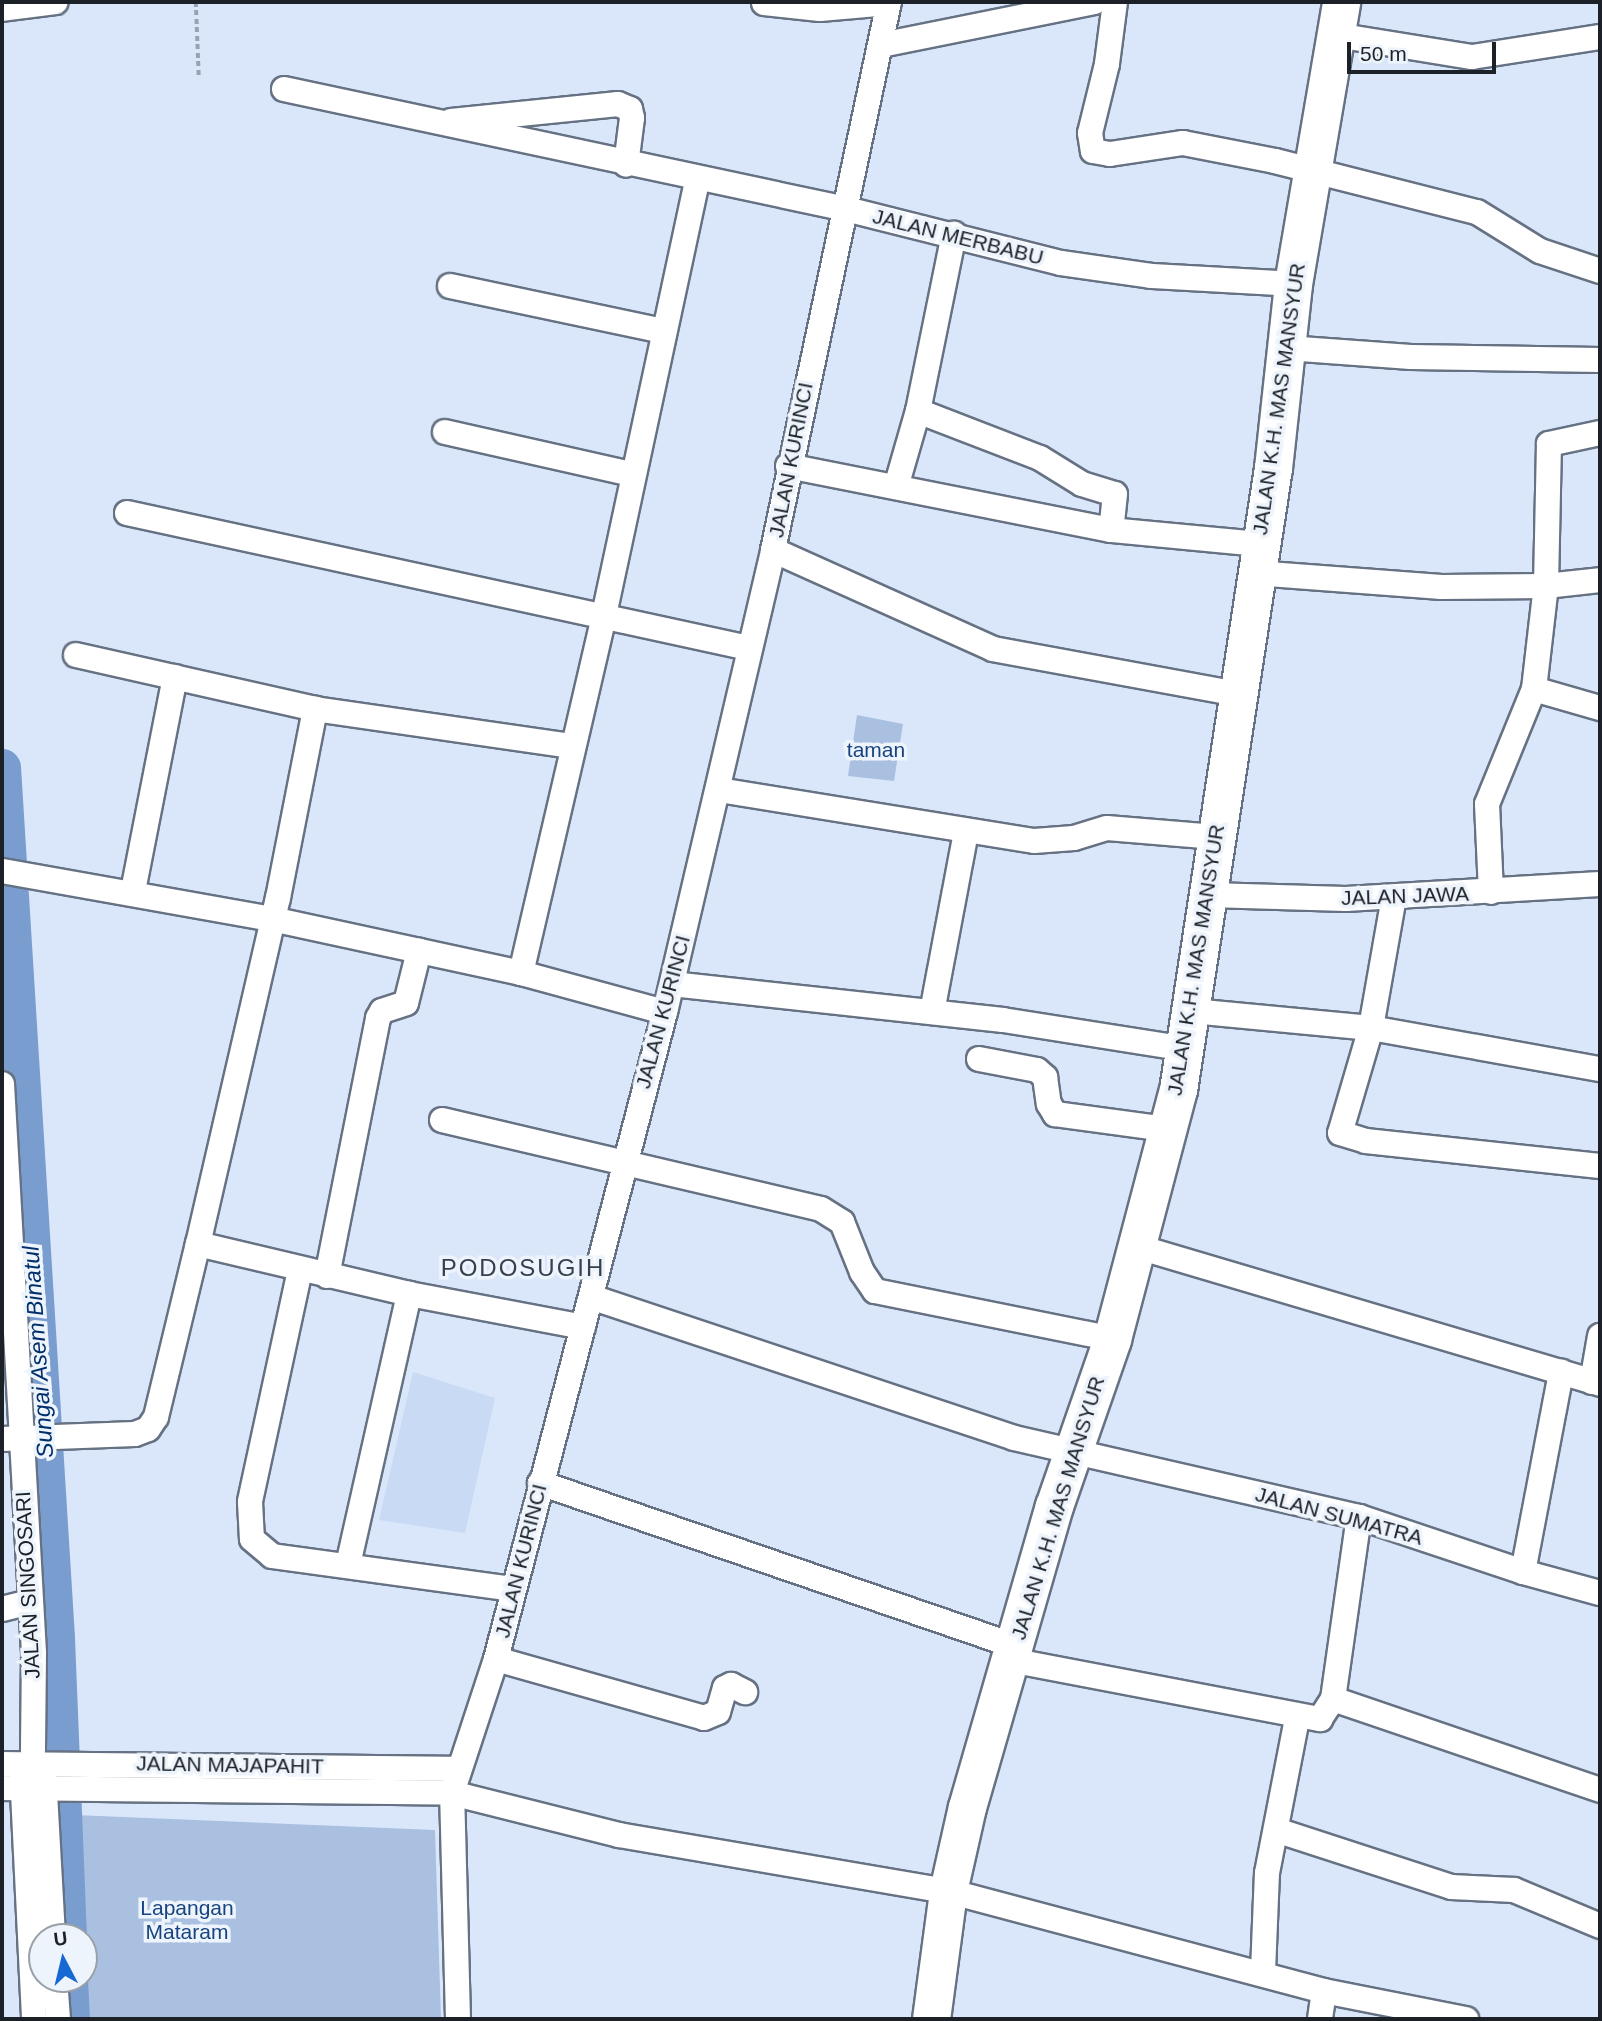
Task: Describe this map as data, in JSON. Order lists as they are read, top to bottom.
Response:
{
  "streets": {
    "highway": ["JALAN K.H. MAS MANSYUR"],
    "street": [
      "JALAN MERBABU",
      "JALAN KURINCI",
      "JALAN JAWA",
      "JALAN SUMATRA",
      "JALAN SINGOSARI",
      "JALAN MAJAPAHIT"
    ]
  },
  "crossings": [
    ["JALAN MERBABU", "JALAN K.H. MAS MANSYUR"],
    ["JALAN MERBABU", "JALAN KURINCI"],
    ["JALAN K.H. MAS MANSYUR", "JALAN JAWA"],
    ["JALAN K.H. MAS MANSYUR", "JALAN SUMATRA"],
    ["JALAN KURINCI", "JALAN SUMATRA"],
    ["JALAN KURINCI", "JALAN MAJAPAHIT"],
    ["JALAN SINGOSARI", "JALAN MAJAPAHIT"]
  ],
  "districts": ["PODOSUGIH"],
  "water": ["Sungai Asem Binatul"],
  "parks": ["taman", "Lapangan Mataram"],
  "scale_bar": "50 m",
  "north": "top"
}
